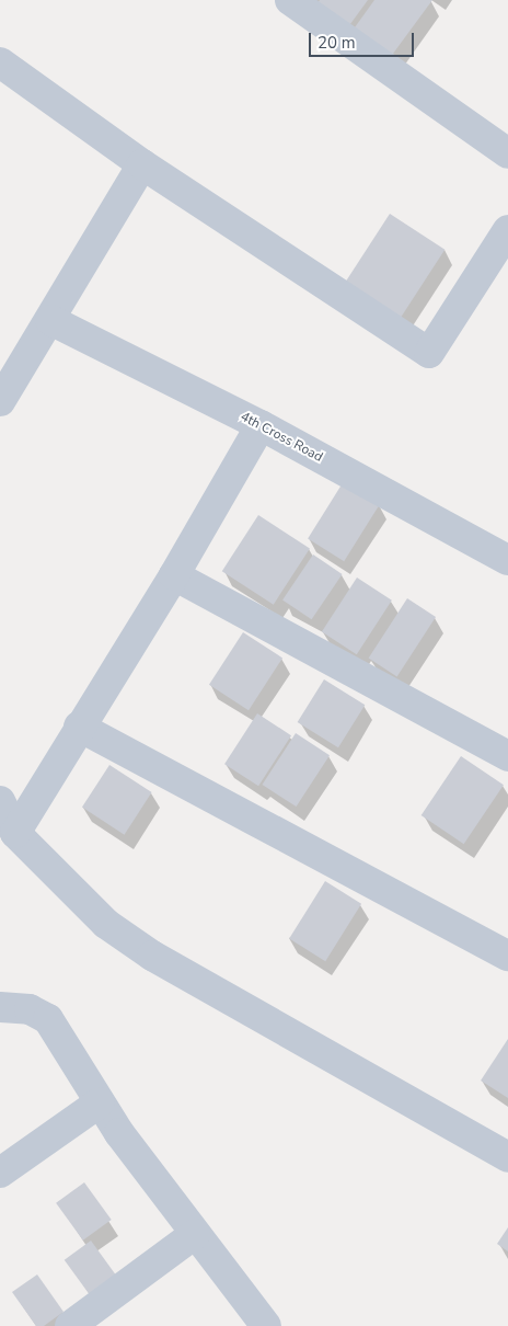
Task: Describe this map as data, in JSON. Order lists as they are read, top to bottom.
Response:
{
  "streets": {
    "street": ["4th Cross Road"]
  },
  "scale_bar": "20 m"
}
